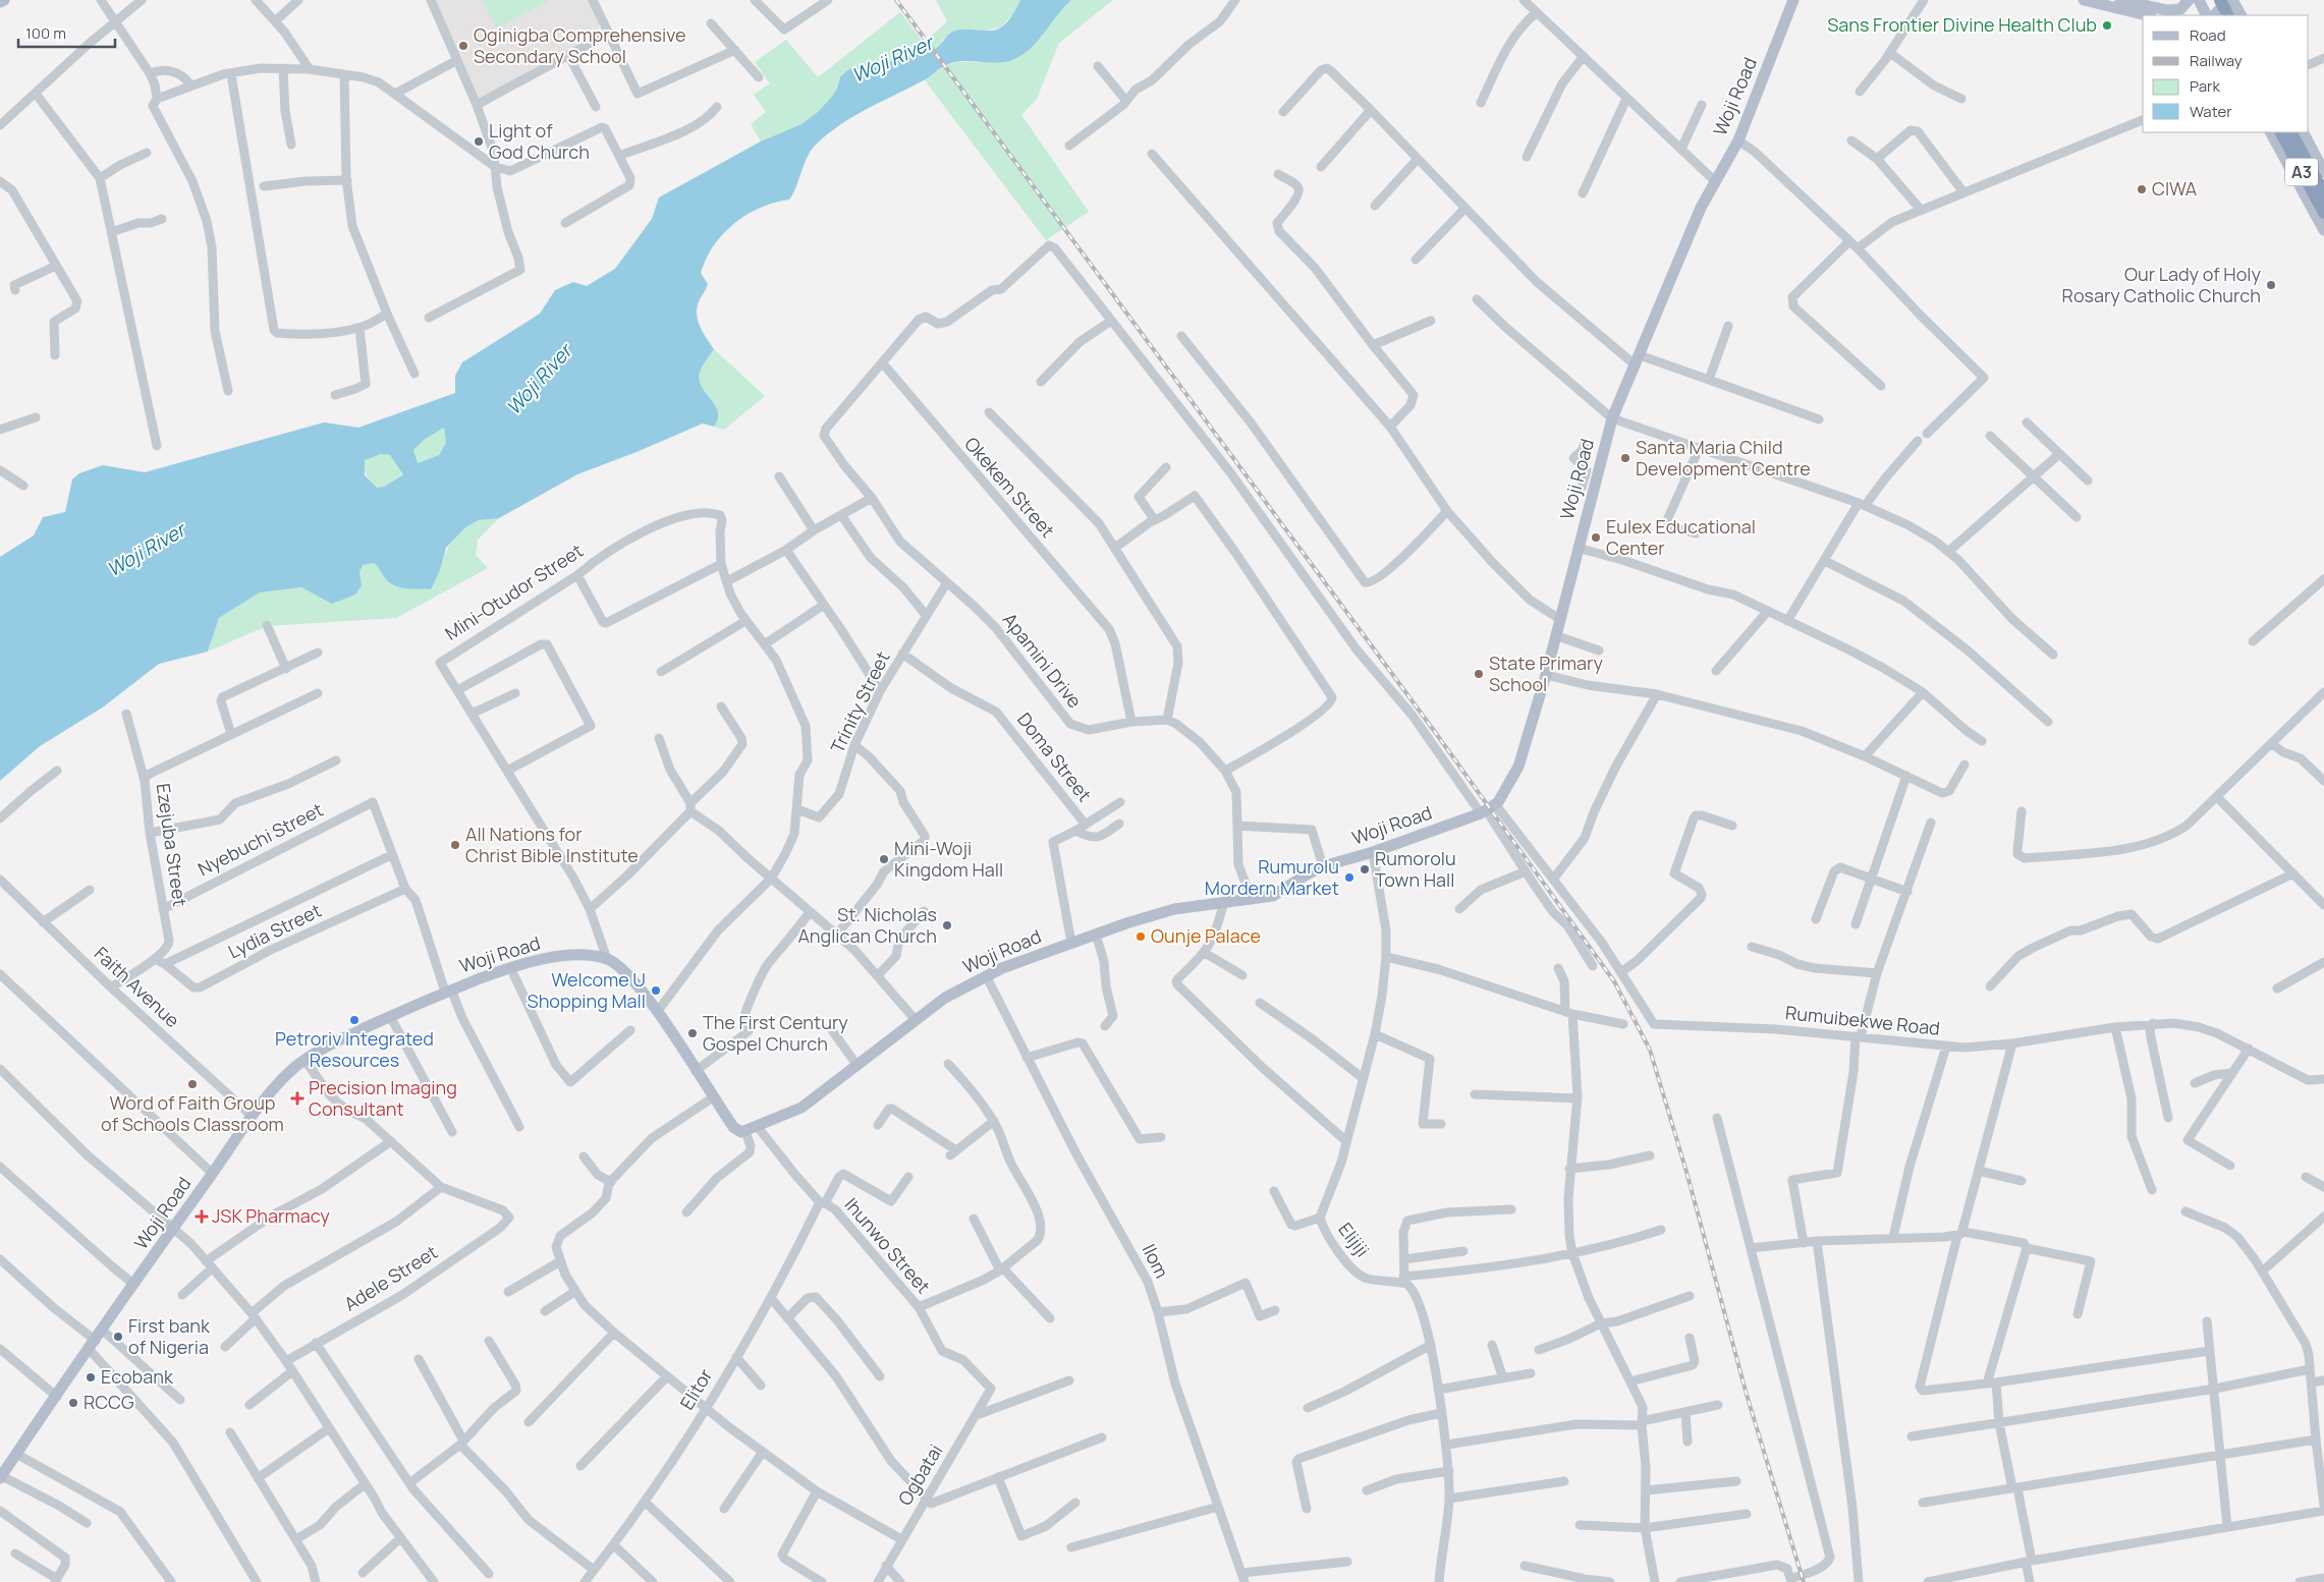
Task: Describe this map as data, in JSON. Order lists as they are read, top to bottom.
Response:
{
  "streets": {
    "highway": ["A3"],
    "main road": ["Woji Road"],
    "street": [
      "Okekem Street",
      "Mini-Otudor Street",
      "Apamini Drive",
      "Trinity Street",
      "Doma Street",
      "Nyebuchi Street",
      "Ezejuba Street",
      "Lydia Street",
      "Faith Avenue",
      "Rumuibekwe Road",
      "Elijiji",
      "Ihunwo Street",
      "Ilom",
      "Adele Street",
      "Elitor",
      "Ogbatai"
    ]
  },
  "crossings": [
    ["Woji Road", "Mini-Otudor Street"],
    ["Woji Road", "Doma Street"],
    ["Woji Road", "Faith Avenue"],
    ["Woji Road", "Rumuibekwe Road"],
    ["Woji Road", "Elijiji"],
    ["Woji Road", "Ihunwo Street"],
    ["Woji Road", "Ilom"],
    ["Okekem Street", "Apamini Drive"],
    ["Mini-Otudor Street", "Trinity Street"],
    ["Apamini Drive", "Trinity Street"],
    ["Trinity Street", "Doma Street"],
    ["Nyebuchi Street", "Ezejuba Street"],
    ["Ezejuba Street", "Faith Avenue"],
    ["Ihunwo Street", "Elitor"],
    ["Ihunwo Street", "Ogbatai"]
  ],
  "water": ["Woji River"],
  "places": {
    "other": [
      "Sans Frontier Divine Health Club",
      "Oginigba Comprehensive Secondary School",
      "Light of God Church",
      "CIWA",
      "Our Lady of Holy Rosary Catholic Church",
      "Santa Maria Child Development Centre",
      "Eulex Educational Center",
      "State Primary School",
      "All Nations for Christ Bible Institute",
      "Mini-Woji Kingdom Hall",
      "Rumorolu Town Hall",
      "Rumurolu Mordern Market",
      "St. Nicholas Anglican Church",
      "Ounje Palace",
      "Welcome U Shopping Mall",
      "Petroriv Integrated Resources",
      "The First Century Gospel Church",
      "Word of Faith Group of Schools Classroom",
      "First bank of Nigeria",
      "Ecobank",
      "RCCG"
    ],
    "health": ["Precision Imaging Consultant", "JSK Pharmacy"]
  },
  "legend": [
    "Road",
    "Railway",
    "Park",
    "Water"
  ],
  "scale_bar": "100 m"
}
